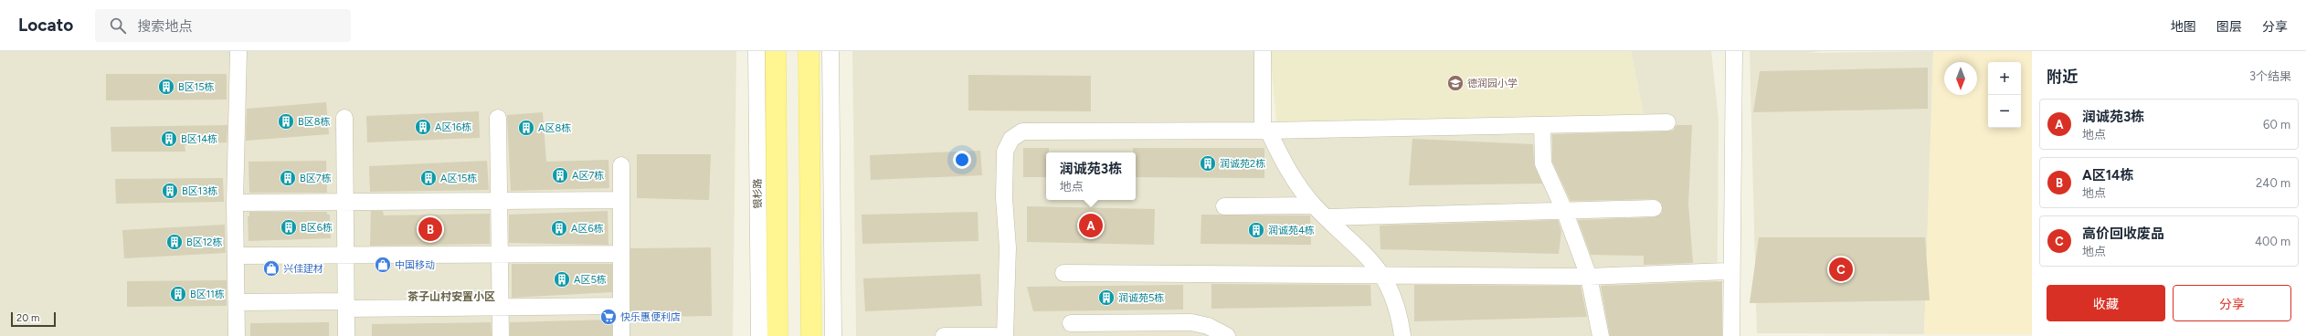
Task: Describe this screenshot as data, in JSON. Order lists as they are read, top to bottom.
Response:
{
  "streets": {
    "main road": ["银杉路"]
  },
  "districts": ["茶子山村安置小区"],
  "places": {
    "school or university": ["德润园小学"],
    "building": [
      "B区15栋",
      "B区8栋",
      "A区16栋",
      "A区8栋",
      "B区14栋",
      "润诚苑2栋",
      "A区7栋",
      "B区7栋",
      "A区15栋",
      "B区13栋",
      "B区6栋",
      "A区6栋",
      "润诚苑4栋",
      "B区12栋",
      "A区5栋",
      "B区11栋",
      "润诚苑5栋"
    ],
    "shop": ["中国移动", "兴佳建材"],
    "supermarket": ["快乐惠便利店"]
  },
  "scale_bar": "20 m",
  "north": "bottom",
  "page": {
    "header": "Locato",
    "search": "搜索地点",
    "nav": ["地图", "图层", "分享"],
    "heading": ["附近", "3个结果"],
    "map_buttons": ["+", "−"],
    "list": [
      {
        "mark": "A",
        "name": "润诚苑3栋",
        "note": "地点",
        "value": "60 m"
      },
      {
        "mark": "B",
        "name": "A区14栋",
        "note": "地点",
        "value": "240 m"
      },
      {
        "mark": "C",
        "name": "高价回收废品",
        "note": "地点",
        "value": "400 m"
      }
    ],
    "popup": ["润诚苑3栋", "地点"],
    "pins": ["A", "B", "C"],
    "buttons": ["收藏", "分享"],
    "scale": "20 m"
  }
}
